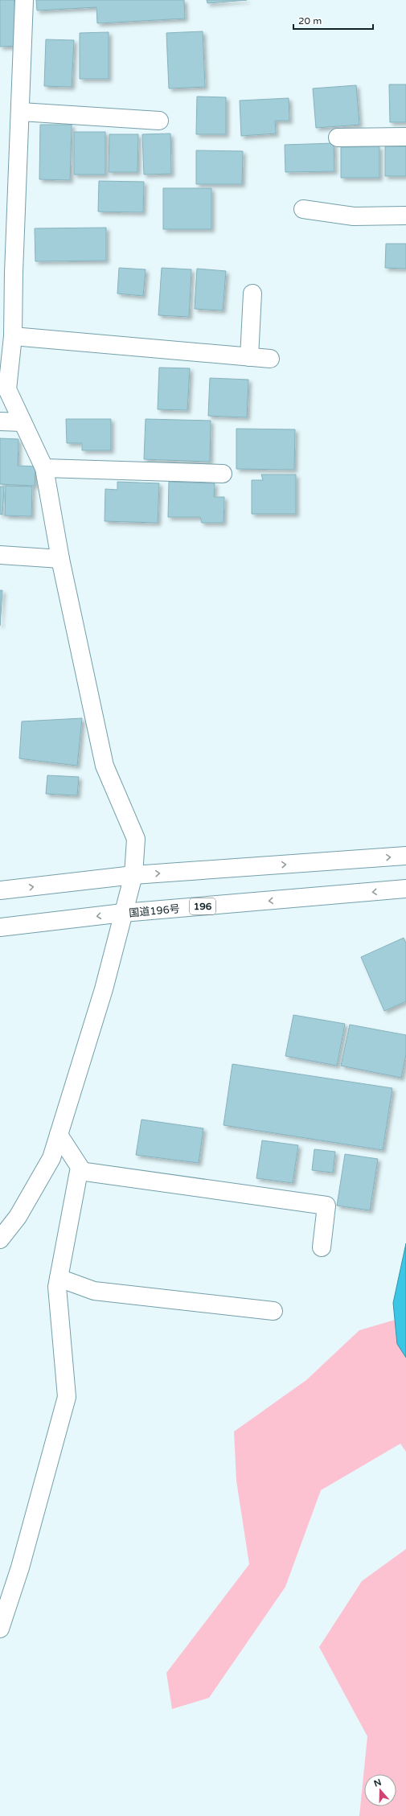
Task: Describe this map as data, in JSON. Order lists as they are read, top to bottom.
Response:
{
  "streets": {
    "main road": ["196", "国道196号"]
  },
  "scale_bar": "20 m",
  "north": "top"
}
